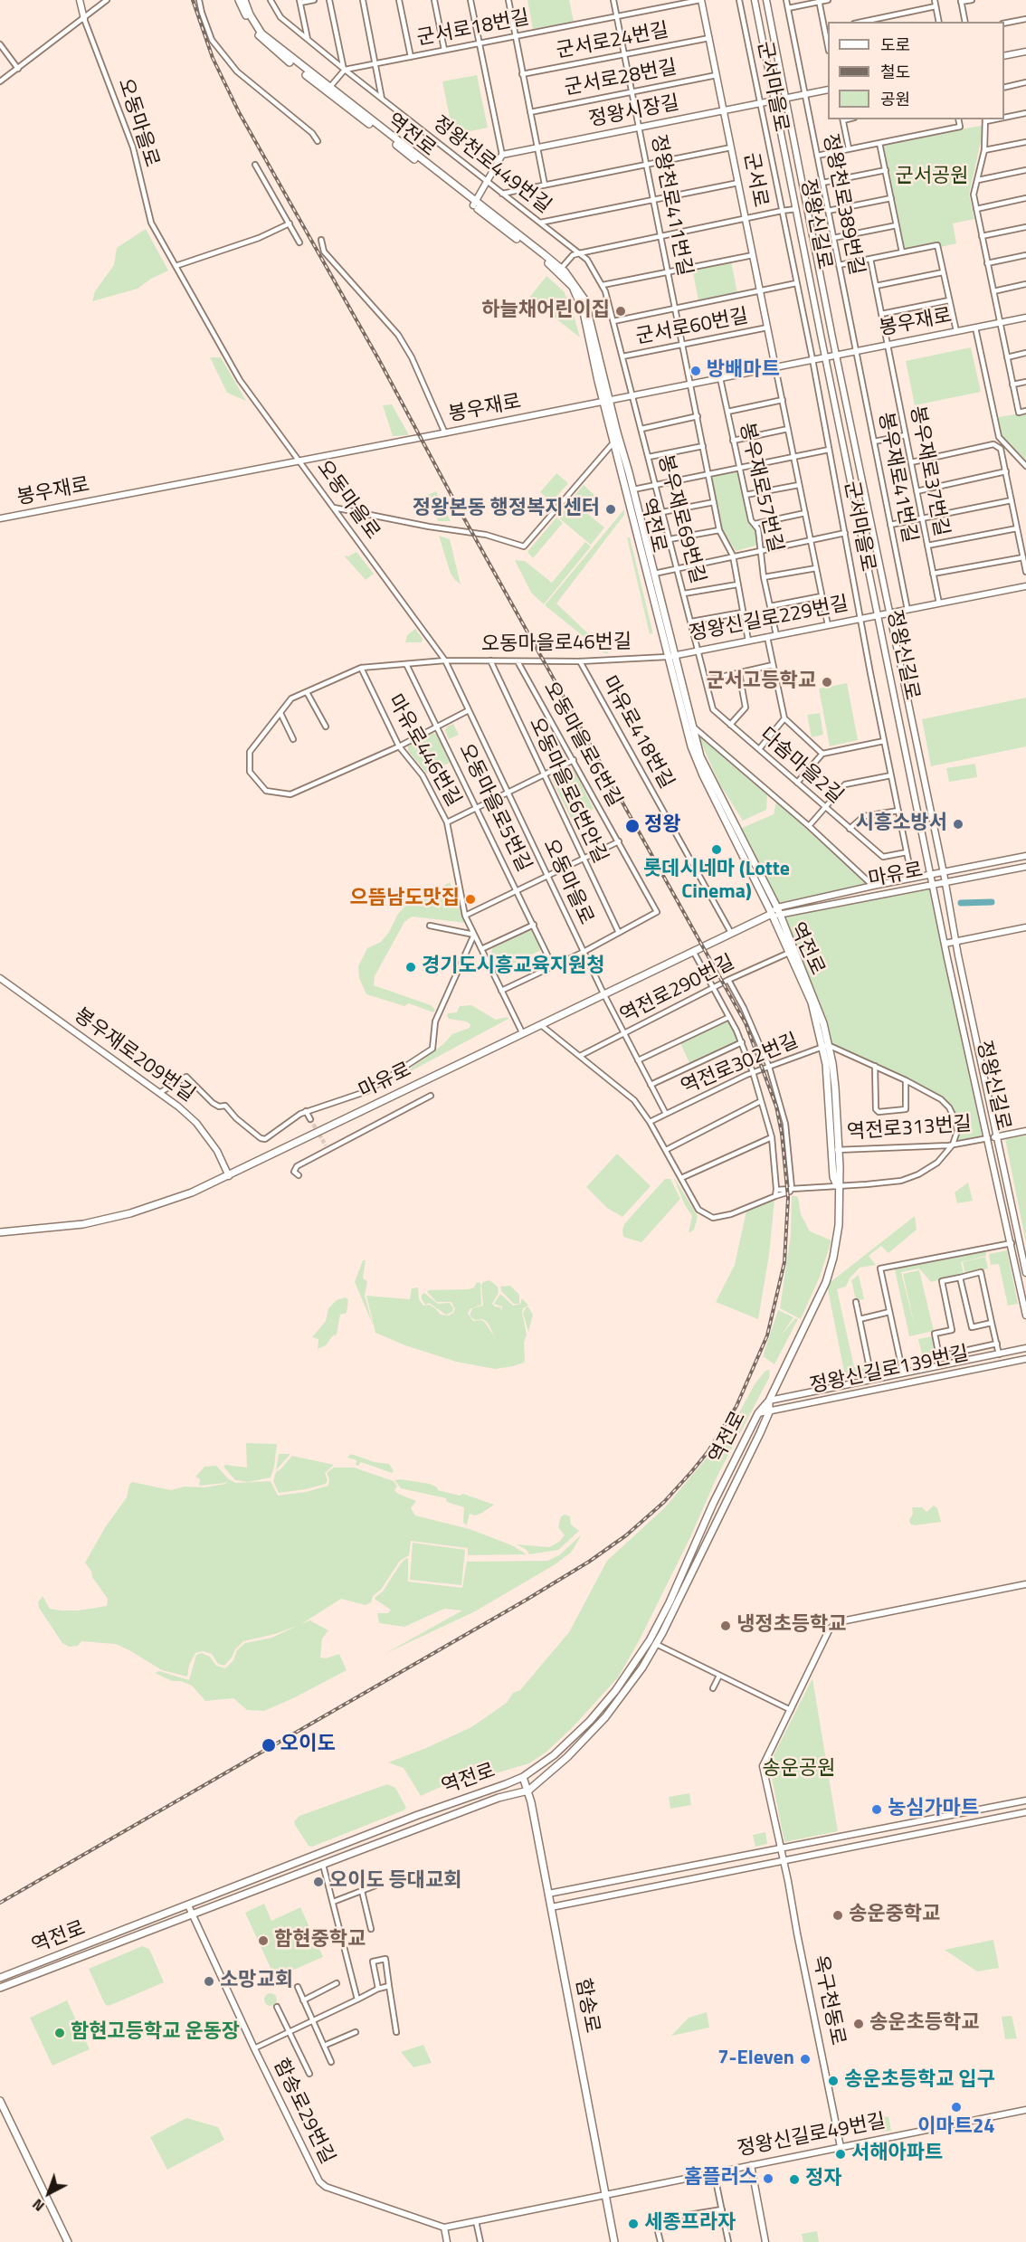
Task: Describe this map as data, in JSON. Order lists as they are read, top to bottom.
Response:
{
  "streets": {
    "main road": ["역전로", "마유로", "함송로"],
    "street": [
      "군서로18번길",
      "군서로24번길",
      "군서로28번길",
      "군서마을로",
      "정왕시장길",
      "오동마을로",
      "정왕천로449번길",
      "군서로",
      "정왕천로389번길",
      "정왕천로411번길",
      "정왕신길로",
      "봉우재로",
      "군서로60번길",
      "봉우재로37번길",
      "봉우재로41번길",
      "봉우재로57번길",
      "봉우재로69번길",
      "정왕신길로229번길",
      "오동마을로46번길",
      "마유로418번길",
      "오동마을로6번길",
      "마유로446번길",
      "다솜마을2길",
      "오동마을로6번안길",
      "오동마을로5번길",
      "역전로290번길",
      "봉우재로209번길",
      "역전로302번길",
      "역전로313번길",
      "정왕신길로139번길",
      "옥구천동로",
      "함송로29번길",
      "정왕신길로49번길"
    ]
  },
  "crossings": [
    ["군서로18번길", "정왕천로449번길"],
    ["군서로18번길", "군서로"],
    ["군서로18번길", "정왕천로411번길"],
    ["군서로24번길", "군서로"],
    ["군서로24번길", "정왕천로411번길"],
    ["군서로28번길", "군서로"],
    ["군서로28번길", "정왕천로411번길"],
    ["군서마을로", "정왕시장길"],
    ["군서마을로", "봉우재로"],
    ["군서마을로", "정왕신길로229번길"],
    ["군서마을로", "다솜마을2길"],
    ["군서마을로", "마유로"],
    ["정왕시장길", "군서로"],
    ["정왕시장길", "정왕천로389번길"],
    ["정왕시장길", "정왕천로411번길"],
    ["정왕시장길", "정왕신길로"],
    ["오동마을로", "봉우재로"],
    ["오동마을로", "오동마을로46번길"],
    ["오동마을로", "오동마을로6번길"],
    ["오동마을로", "마유로"],
    ["오동마을로", "역전로290번길"],
    ["오동마을로", "역전로302번길"],
    ["역전로", "봉우재로"],
    ["역전로", "정왕신길로229번길"],
    ["역전로", "오동마을로46번길"],
    ["역전로", "마유로"],
    ["역전로", "역전로290번길"],
    ["역전로", "역전로302번길"],
    ["역전로", "역전로313번길"],
    ["역전로", "정왕신길로139번길"],
    ["역전로", "함송로"],
    ["역전로", "함송로29번길"],
    ["정왕천로449번길", "봉우재로"],
    ["정왕천로449번길", "군서로60번길"],
    ["정왕천로449번길", "봉우재로69번길"],
    ["군서로", "봉우재로"],
    ["군서로", "군서로60번길"],
    ["정왕천로389번길", "봉우재로"],
    ["정왕천로389번길", "봉우재로41번길"],
    ["정왕천로411번길", "봉우재로"],
    ["정왕천로411번길", "군서로60번길"],
    ["정왕신길로", "봉우재로"],
    ["정왕신길로", "정왕신길로229번길"],
    ["정왕신길로", "마유로"],
    ["정왕신길로", "역전로313번길"],
    ["봉우재로", "봉우재로37번길"],
    ["봉우재로", "봉우재로41번길"],
    ["봉우재로", "봉우재로57번길"],
    ["봉우재로", "봉우재로69번길"],
    ["봉우재로37번길", "정왕신길로229번길"],
    ["봉우재로41번길", "정왕신길로229번길"],
    ["봉우재로57번길", "정왕신길로229번길"],
    ["봉우재로69번길", "정왕신길로229번길"],
    ["봉우재로69번길", "다솜마을2길"],
    ["정왕신길로229번길", "오동마을로46번길"],
    ["정왕신길로229번길", "다솜마을2길"],
    ["오동마을로46번길", "마유로418번길"],
    ["오동마을로46번길", "오동마을로6번길"],
    ["오동마을로46번길", "마유로446번길"],
    ["오동마을로46번길", "오동마을로6번안길"],
    ["오동마을로46번길", "오동마을로5번길"],
    ["마유로418번길", "마유로"],
    ["오동마을로6번길", "오동마을로6번안길"],
    ["마유로446번길", "마유로"],
    ["마유로", "봉우재로209번길"],
    ["역전로290번길", "역전로302번길"],
    ["옥구천동로", "정왕신길로49번길"],
    ["함송로", "정왕신길로49번길"]
  ],
  "parks": ["군서공원", "송운공원"],
  "places": [
    "하늘채어린이집",
    "방배마트",
    "정왕본동 행정복지센터",
    "군서고등학교",
    "시흥소방서",
    "정왕",
    "롯데시네마 (Lotte Cinema)",
    "으뜸남도맛집",
    "경기도시흥교육지원청",
    "냉정초등학교",
    "오이도",
    "농심가마트",
    "오이도 등대교회",
    "송운중학교",
    "함현중학교",
    "소망교회",
    "송운초등학교",
    "함현고등학교 운동장",
    "7-Eleven",
    "송운초등학교 입구",
    "이마트24",
    "서해아파트",
    "홈플러스",
    "정자",
    "세종프라자"
  ],
  "legend": ["도로", "철도", "공원"],
  "north": "bottom left"
}
